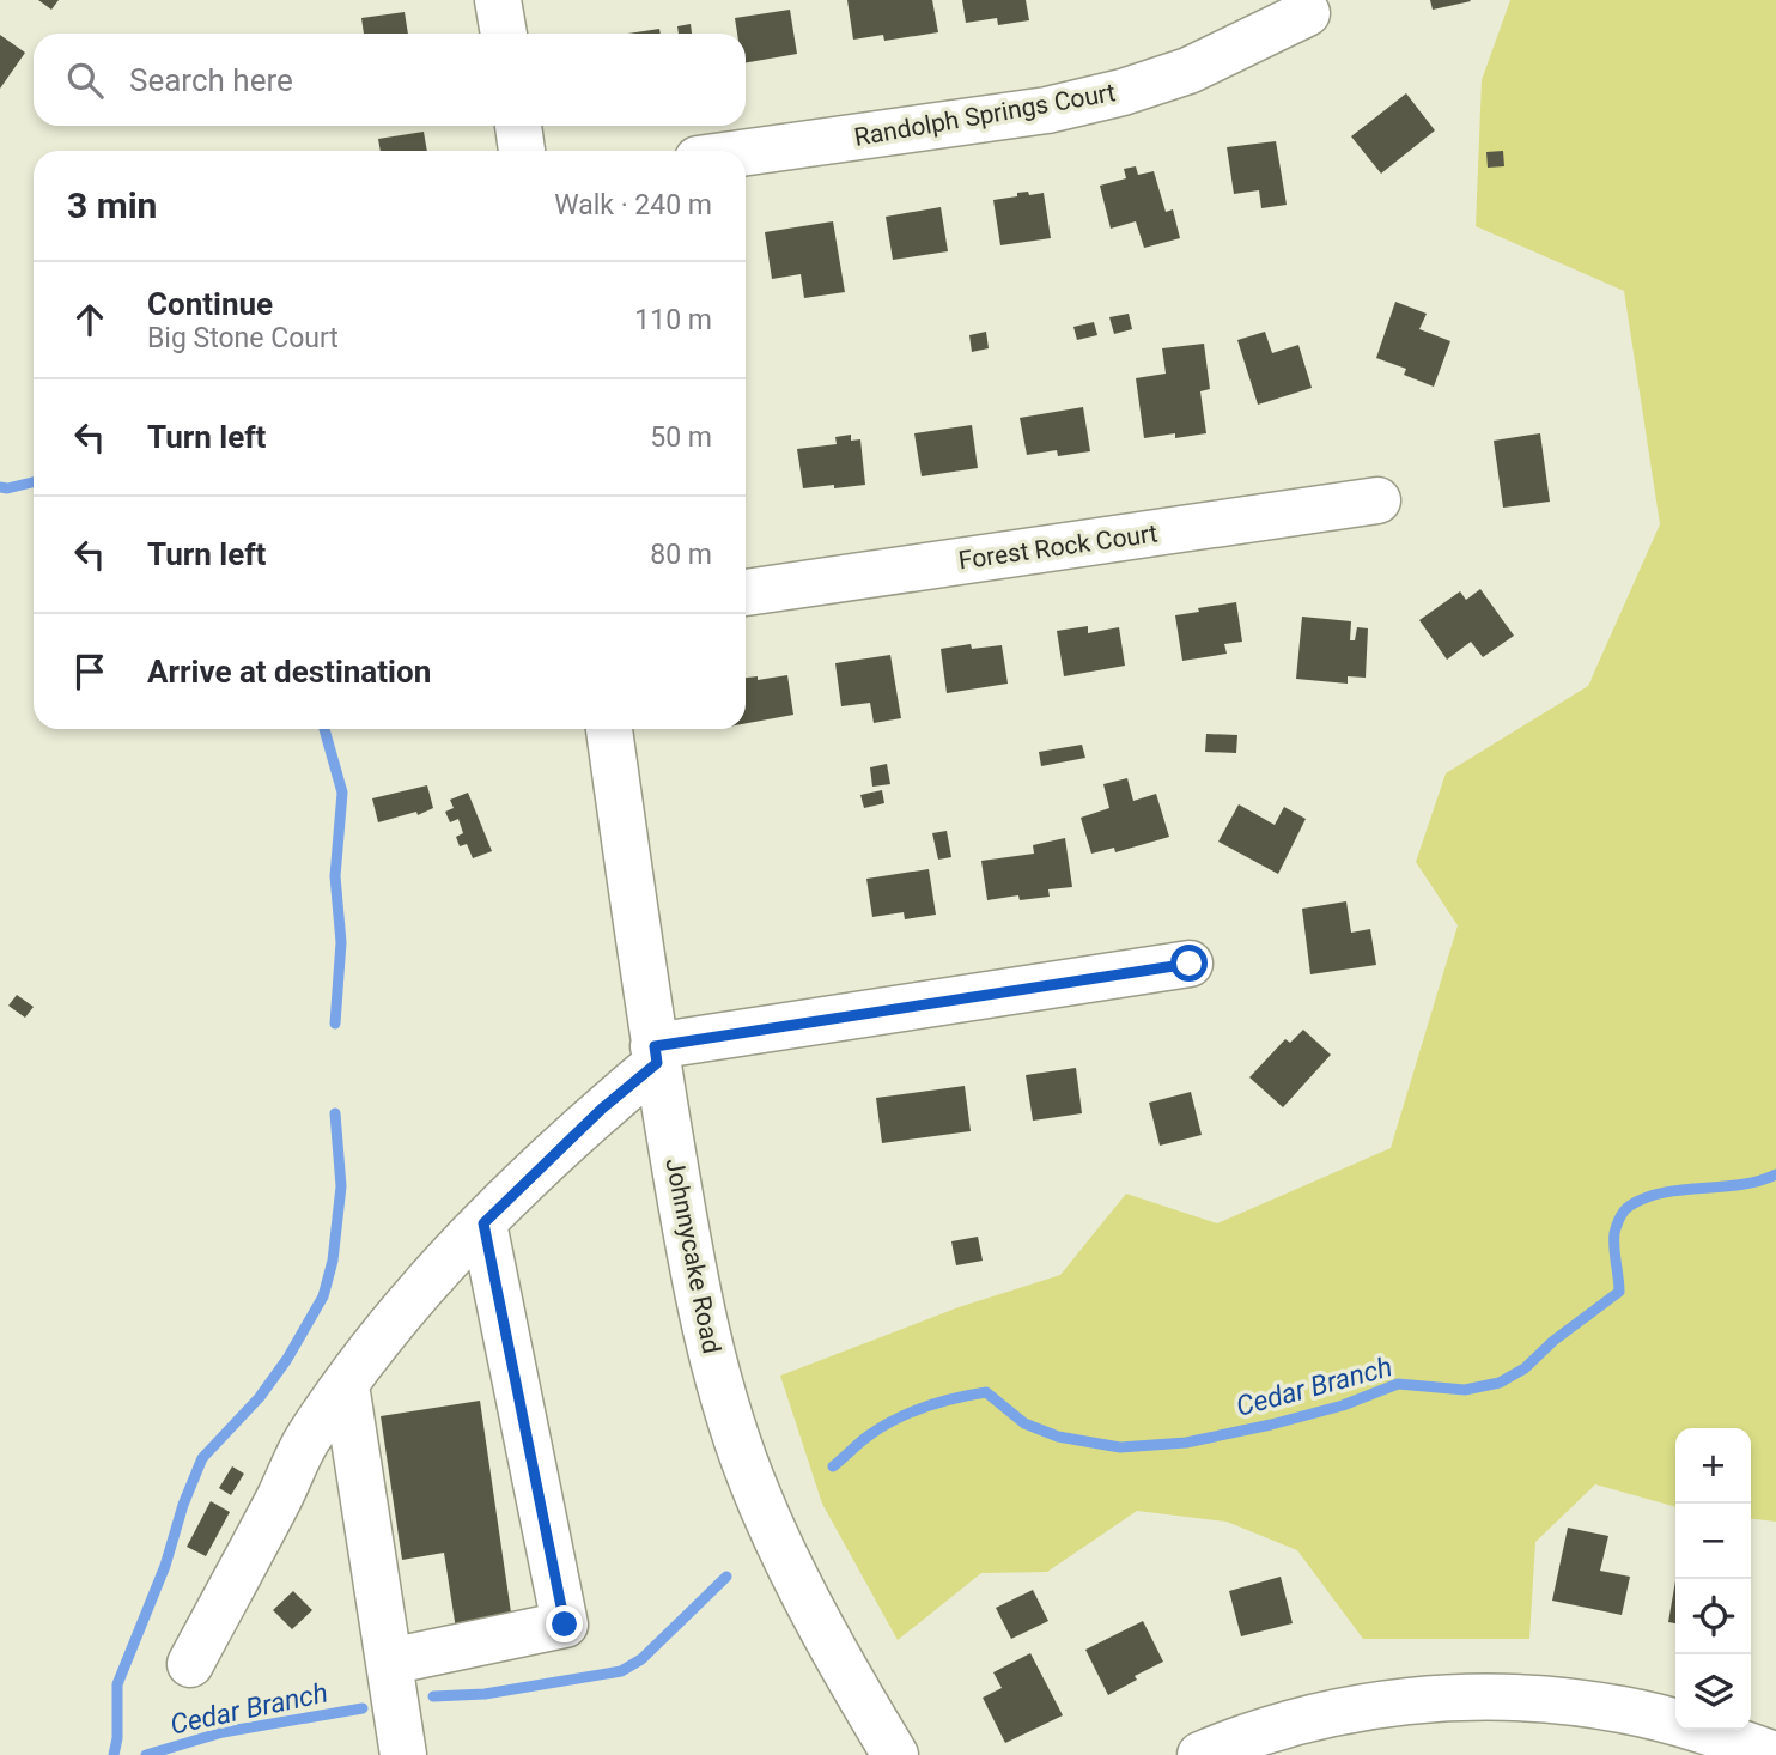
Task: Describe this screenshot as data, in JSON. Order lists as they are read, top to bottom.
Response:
{
  "streets": {
    "street": ["Randolph Springs Court", "Forest Rock Court", "Johnnycake Road"]
  },
  "water": ["Cedar Branch"],
  "page": {
    "search": "Search here",
    "heading": ["3 min", "Walk · 240 m"],
    "list": [
      ["Continue", "Big Stone Court", "110 m"],
      ["Turn left", "50 m"],
      ["Turn left", "80 m"],
      "Arrive at destination"
    ],
    "map_buttons": ["+", "−"]
  }
}
